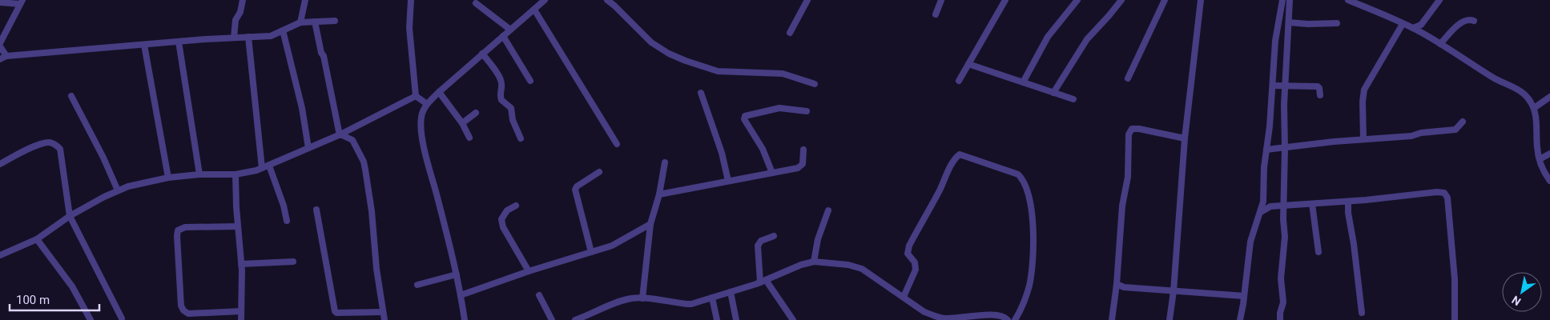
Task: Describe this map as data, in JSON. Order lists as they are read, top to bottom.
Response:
{
  "scale_bar": "100 m",
  "north": "bottom left"
}
